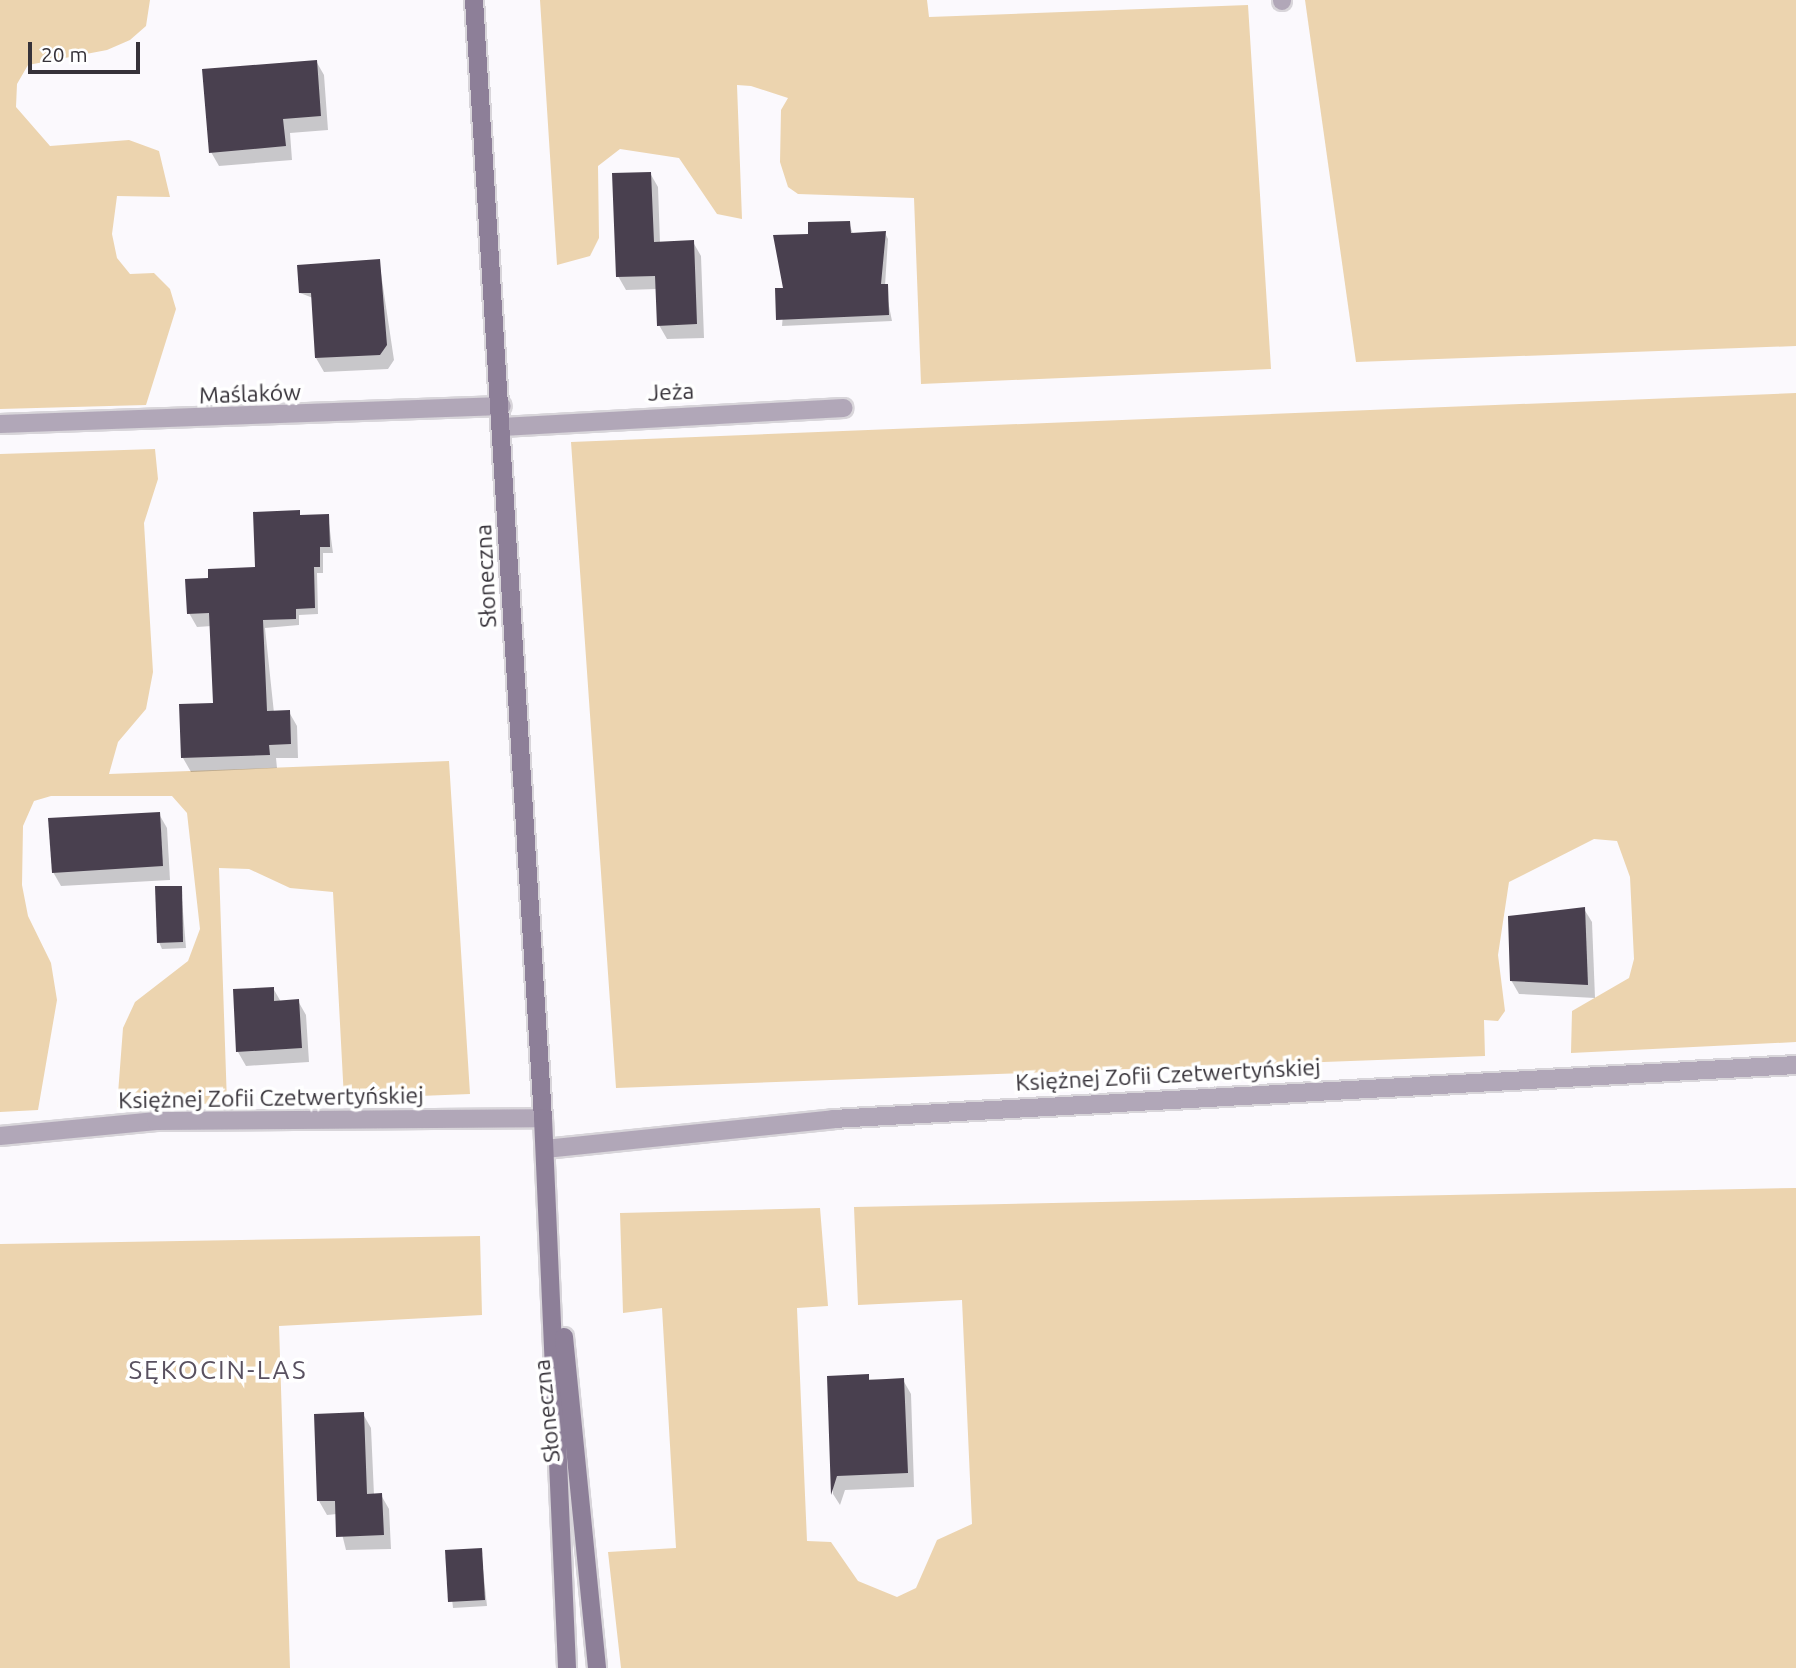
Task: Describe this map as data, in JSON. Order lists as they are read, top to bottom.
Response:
{
  "streets": {
    "main road": ["Słoneczna"],
    "street": ["Jeża", "Maślaków", "Księżnej Zofii Czetwertyńskiej"]
  },
  "crossings": [
    ["Jeża", "Słoneczna"],
    ["Maślaków", "Słoneczna"],
    ["Słoneczna", "Księżnej Zofii Czetwertyńskiej"]
  ],
  "districts": ["SĘKOCIN-LAS"],
  "scale_bar": "20 m"
}
